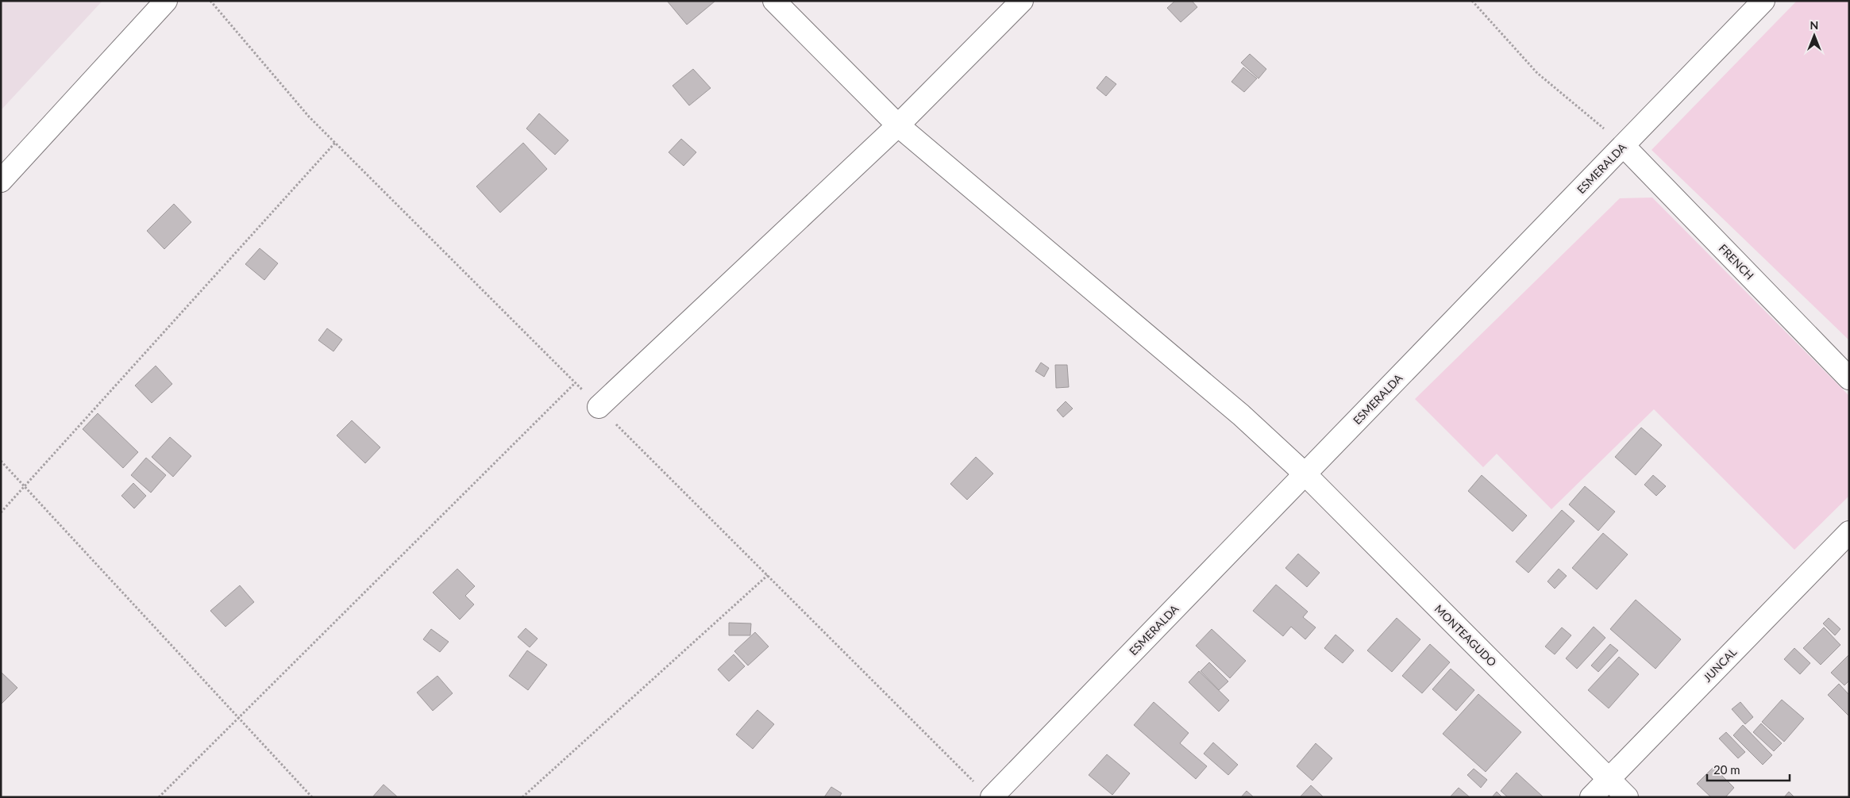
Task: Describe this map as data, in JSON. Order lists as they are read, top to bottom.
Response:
{
  "streets": {
    "street": [
      "ESMERALDA",
      "FRENCH",
      "MONTEAGUDO",
      "JUNCAL"
    ]
  },
  "crossings": [
    ["ESMERALDA", "FRENCH"],
    ["ESMERALDA", "MONTEAGUDO"],
    ["MONTEAGUDO", "JUNCAL"]
  ],
  "scale_bar": "20 m",
  "north": "top"
}
